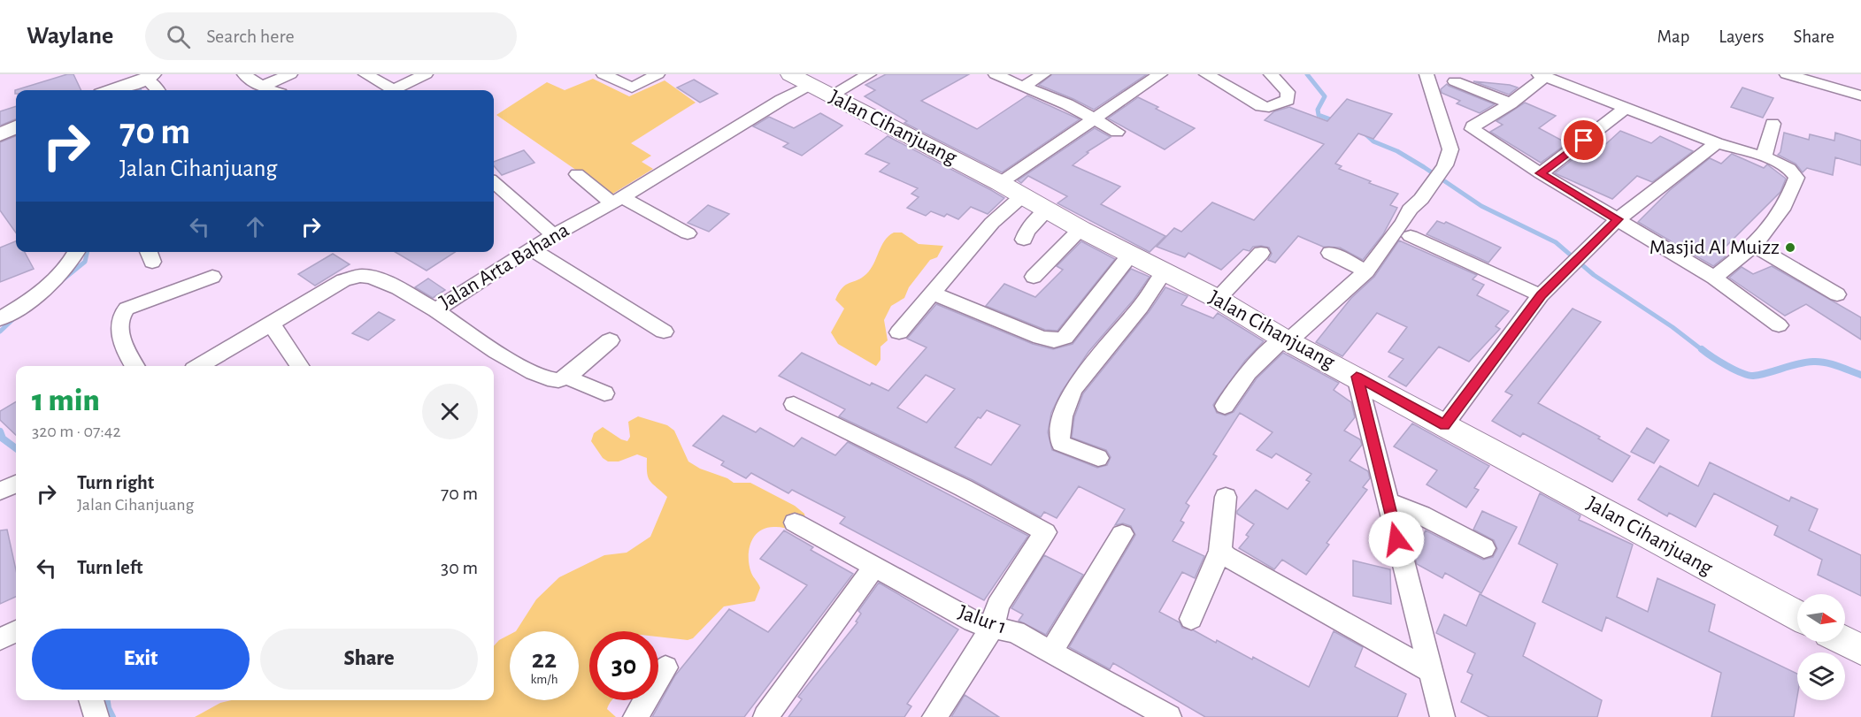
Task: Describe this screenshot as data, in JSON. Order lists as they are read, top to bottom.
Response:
{
  "streets": {
    "main road": ["Jalan Cihanjuang"],
    "street": ["Jalan Arta Bahana", "Jalur 1"]
  },
  "crossings": [
    ["Jalan Cihanjuang", "Jalan Arta Bahana"]
  ],
  "places": ["Masjid Al Muizz"],
  "north": "right",
  "page": {
    "header": "Waylane",
    "search": "Search here",
    "nav": ["Map", "Layers", "Share"],
    "turn": ["70 m", "Jalan Cihanjuang"],
    "heading": ["1 min", "320 m · 07:42"],
    "list": [
      {
        "name": "Turn right",
        "note": "Jalan Cihanjuang",
        "value": "70 m"
      },
      {
        "name": "Turn left",
        "value": "30 m"
      }
    ],
    "buttons": ["Exit", "Share"],
    "speed": "22 km/h",
    "limit": "30"
  }
}
